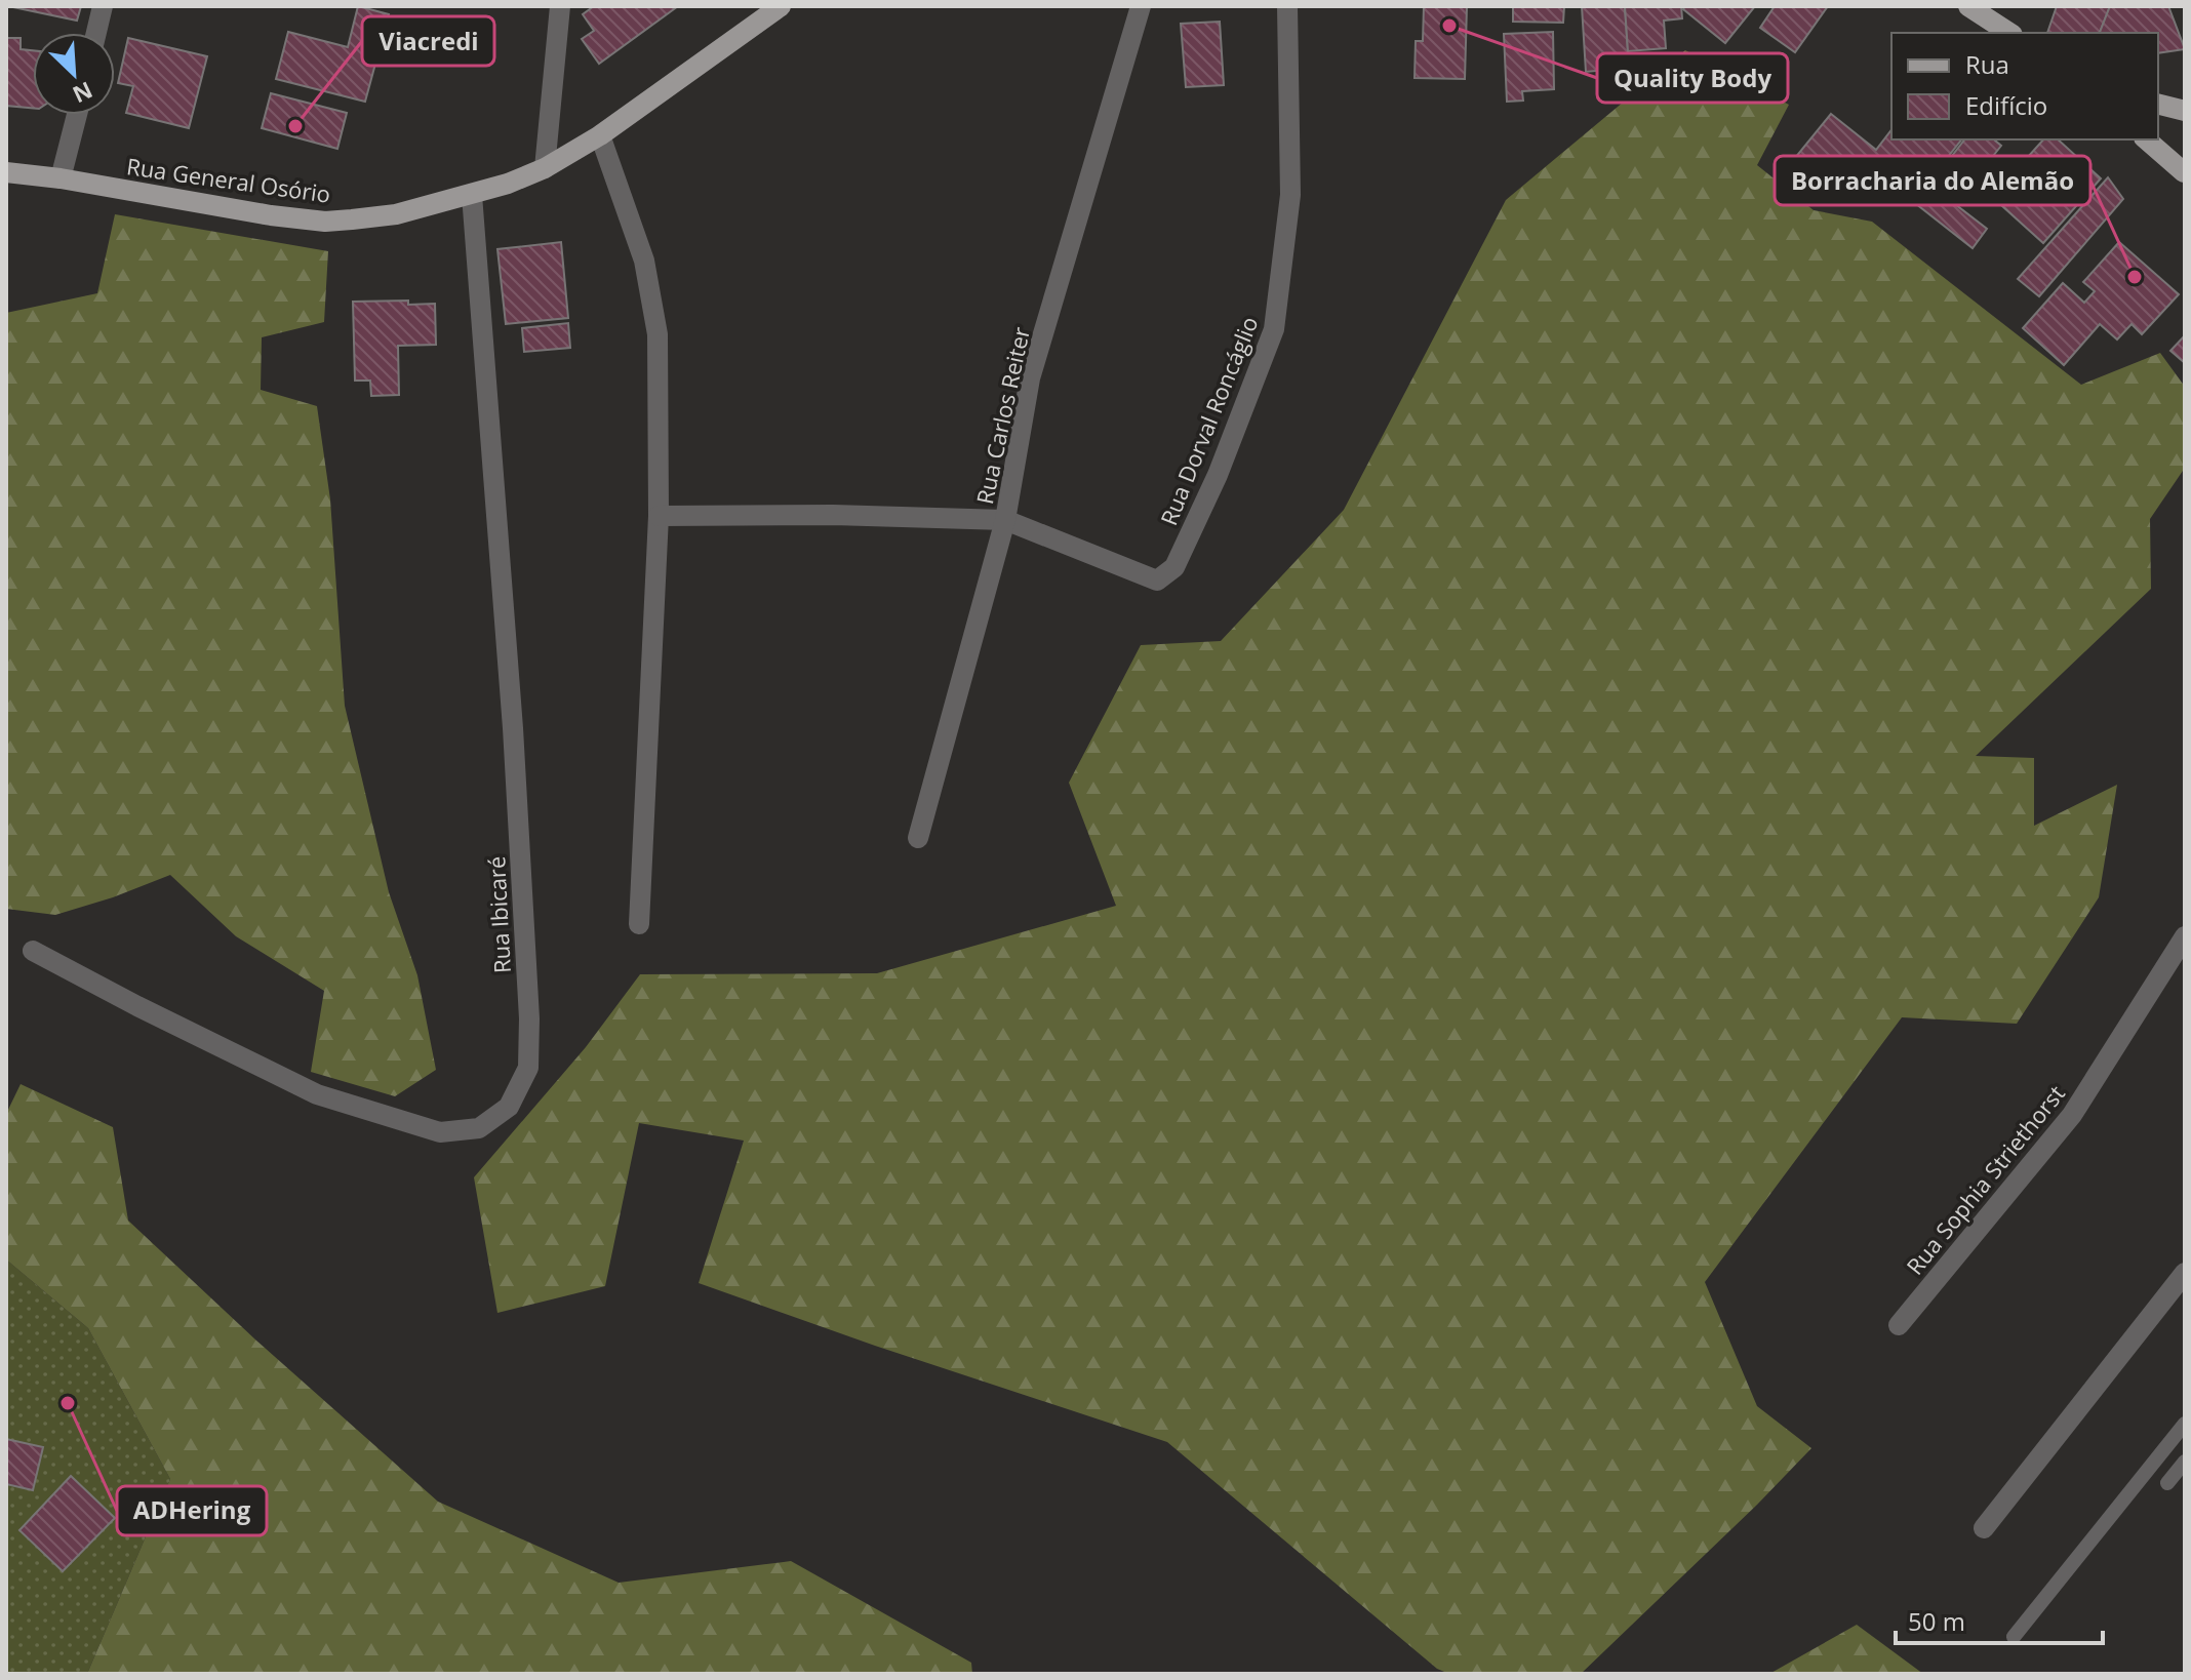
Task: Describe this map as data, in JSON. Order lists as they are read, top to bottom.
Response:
{
  "streets": {
    "main road": ["Rua General Osório"],
    "street": [
      "Rua Carlos Reiter",
      "Rua Dorval Roncáglio",
      "Rua Ibicaré",
      "Rua Sophia Striethorst"
    ]
  },
  "crossings": [
    ["Rua General Osório", "Rua Ibicaré"],
    ["Rua Carlos Reiter", "Rua Dorval Roncáglio"]
  ],
  "places": [
    "Quality Body",
    "Viacredi",
    "Borracharia do Alemão",
    "ADHering"
  ],
  "legend": ["Rua", "Edifício"],
  "scale_bar": "50 m",
  "north": "bottom right"
}
